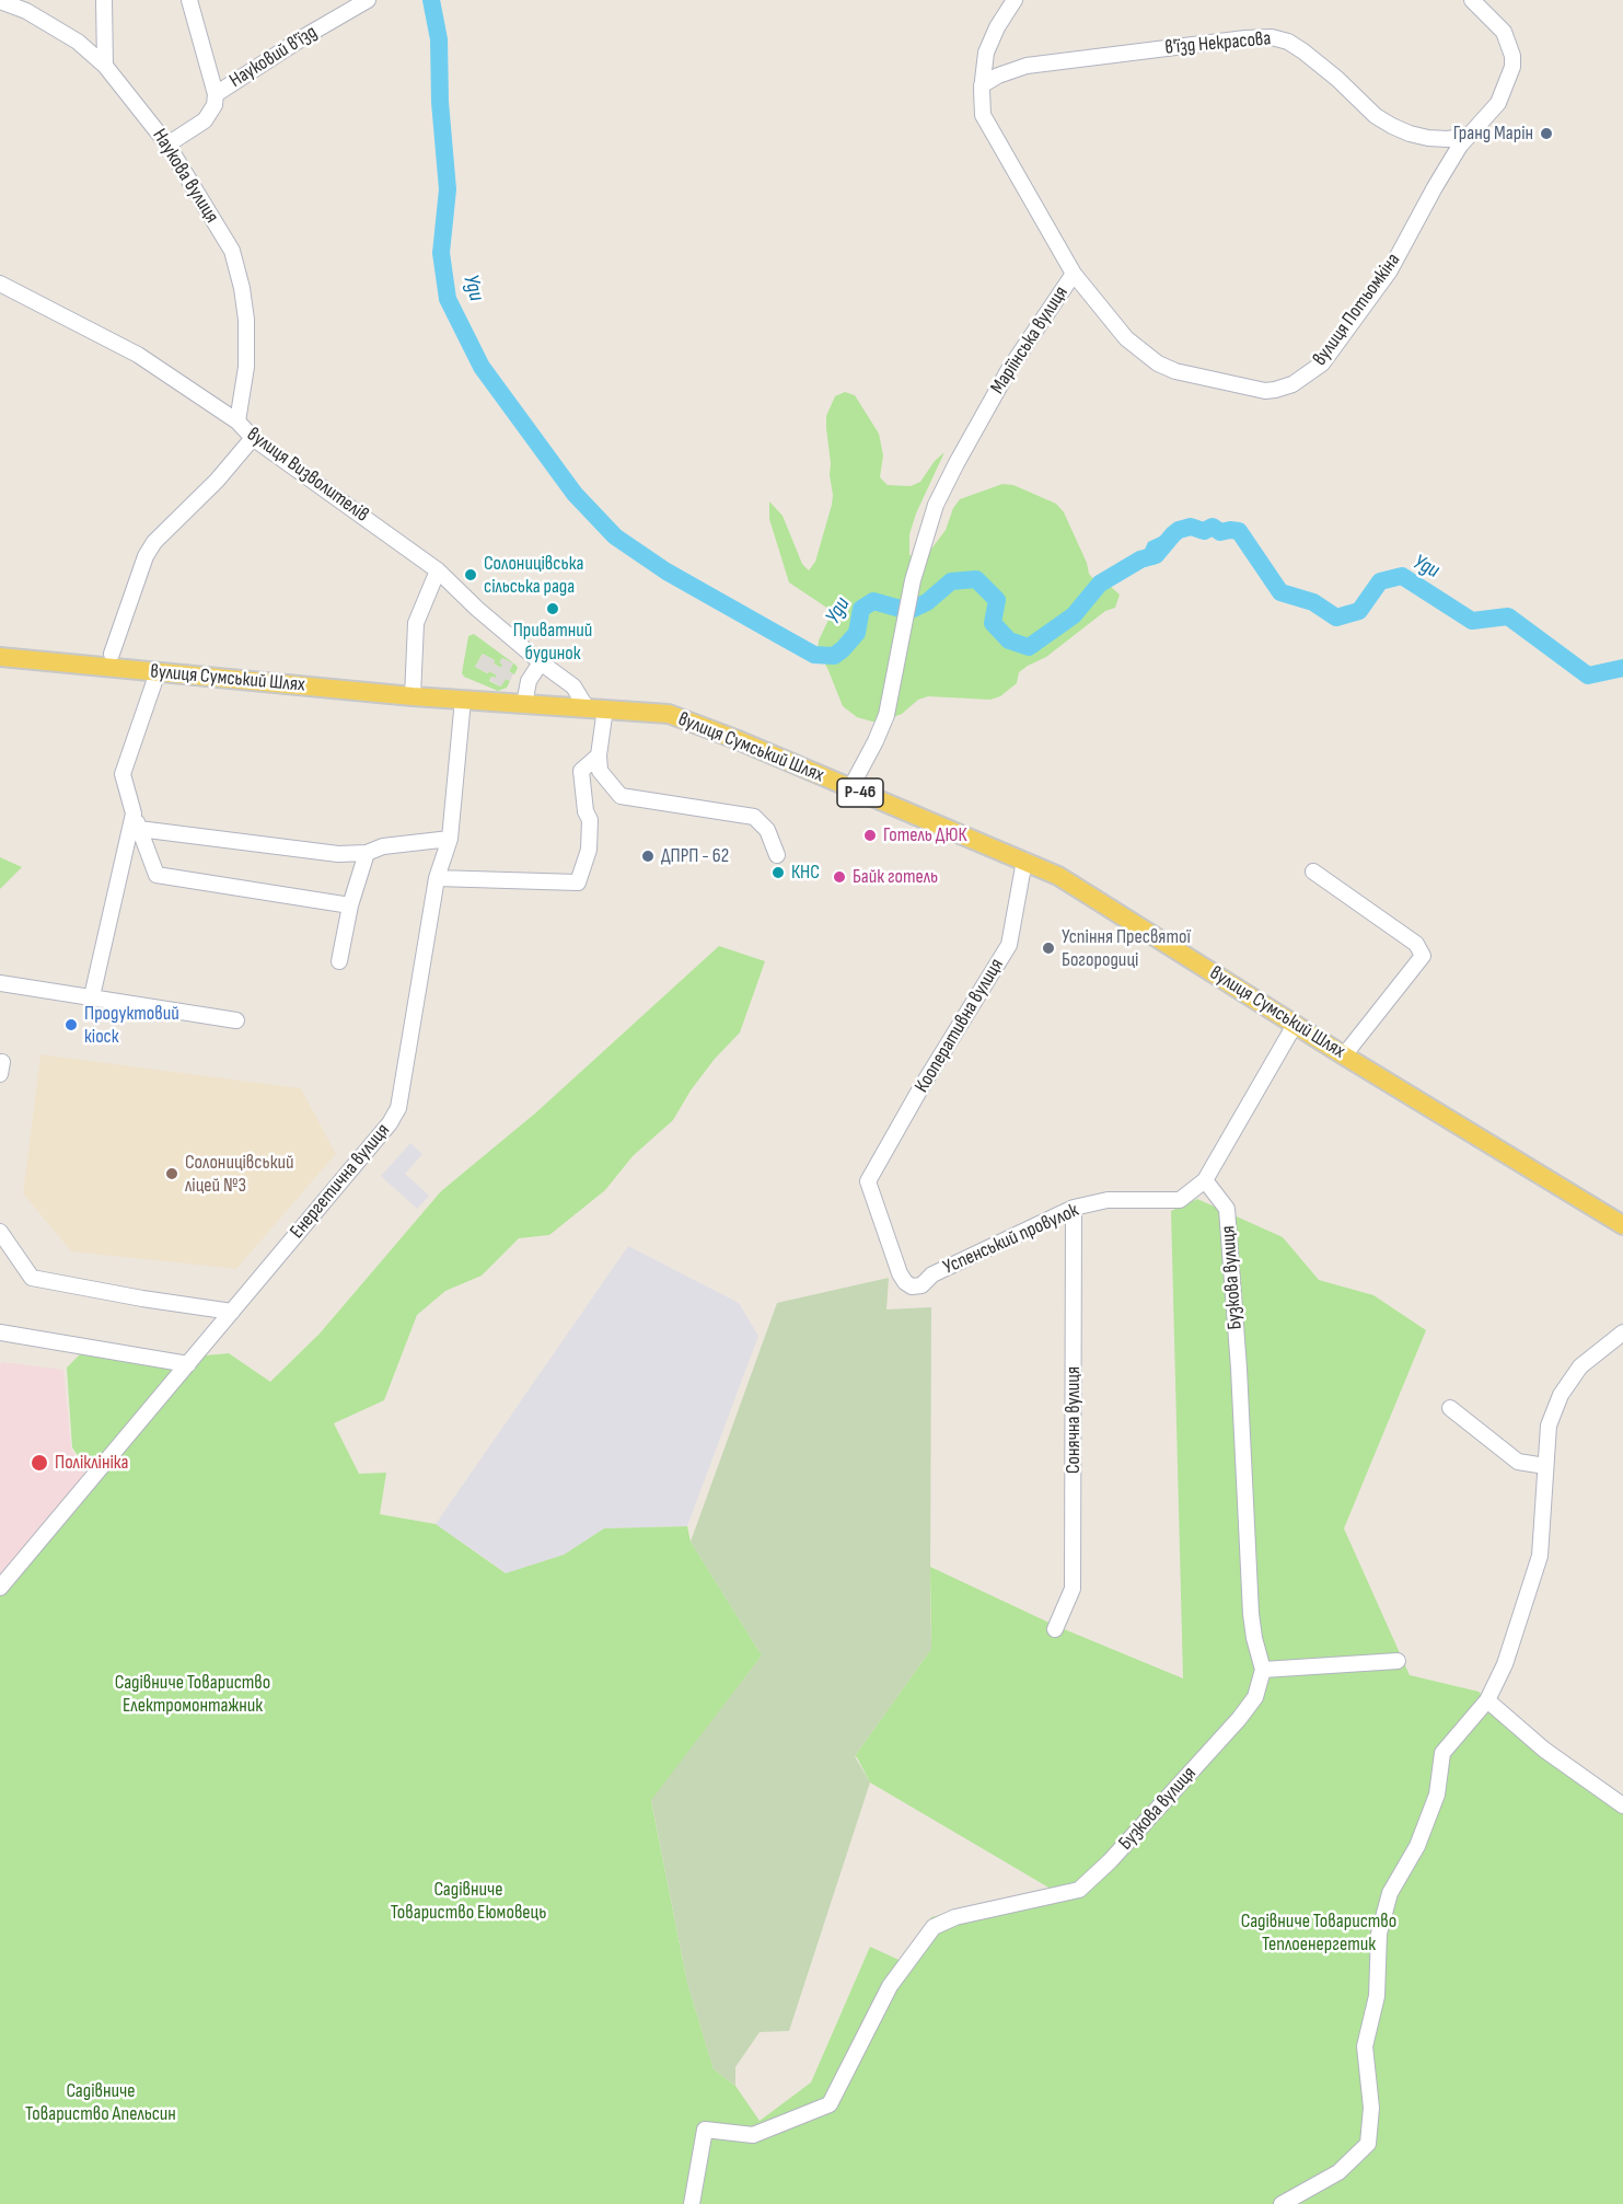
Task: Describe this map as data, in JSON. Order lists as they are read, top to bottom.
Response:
{
  "streets": {
    "main road": ["вулиця Сумський Шлях", "Р-46"],
    "street": [
      "в'їзд Некрасова",
      "Науковий в'їзд",
      "Наукова вулиця",
      "вулиця Потьомкіна",
      "Маріїнська вулиця",
      "вулиця Визволителів",
      "Кооперативна вулиця",
      "Енергетична вулиця",
      "Успенський провулок",
      "Бузкова вулиця",
      "Сонячна вулиця"
    ]
  },
  "crossings": [
    ["в'їзд Некрасова", "вулиця Потьомкіна"],
    ["в'їзд Некрасова", "Маріїнська вулиця"],
    ["Науковий в'їзд", "Наукова вулиця"],
    ["Наукова вулиця", "вулиця Визволителів"],
    ["вулиця Потьомкіна", "Маріїнська вулиця"],
    ["Маріїнська вулиця", "вулиця Сумський Шлях"],
    ["вулиця Визволителів", "вулиця Сумський Шлях"],
    ["вулиця Сумський Шлях", "Кооперативна вулиця"],
    ["вулиця Сумський Шлях", "Енергетична вулиця"],
    ["Кооперативна вулиця", "Успенський провулок"],
    ["Успенський провулок", "Бузкова вулиця"],
    ["Успенський провулок", "Сонячна вулиця"]
  ],
  "water": ["Уди"],
  "parks": [
    "Садівниче Товариство Електромонтажник",
    "Садівниче Товариство Еюмовець",
    "Садівниче Товариство Теплоенергетик",
    "Садівниче Товариство Апельсин"
  ],
  "places": [
    "Гранд Марін",
    "Солоницівська сільська рада",
    "Приватний будинок",
    "Готель ДЮК",
    "ДПРП - 62",
    "КНС",
    "Байк готель",
    "Успіння Пресвятої Богородиці",
    "Продуктовий кіоск",
    "Солоницівський ліцей №3",
    "Поліклініка"
  ]
}
